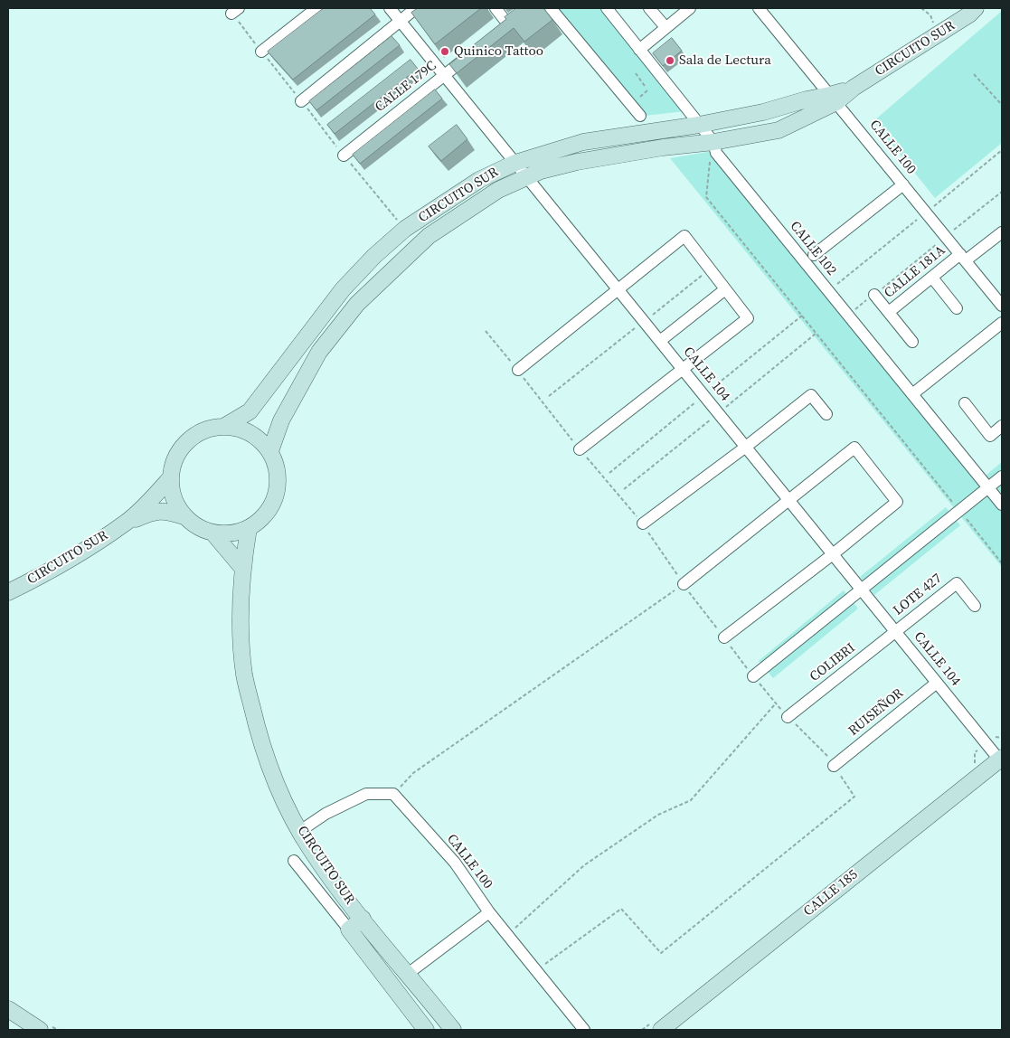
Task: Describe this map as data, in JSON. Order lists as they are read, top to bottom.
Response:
{
  "streets": {
    "street": [
      "CIRCUITO SUR",
      "CALLE 179C",
      "CALLE 100",
      "CALLE 102",
      "CALLE 181A",
      "CALLE 104",
      "LOTE 427",
      "COLIBRI",
      "RUISEÑOR",
      "CALLE 185"
    ]
  },
  "crossings": [
    ["CIRCUITO SUR", "CALLE 100"],
    ["CIRCUITO SUR", "CALLE 102"],
    ["CIRCUITO SUR", "CALLE 104"],
    ["CALLE 179C", "CALLE 104"],
    ["CALLE 100", "CALLE 181A"],
    ["CALLE 104", "LOTE 427"],
    ["CALLE 104", "COLIBRI"],
    ["CALLE 104", "RUISEÑOR"],
    ["CALLE 104", "CALLE 185"],
    ["LOTE 427", "COLIBRI"]
  ],
  "places": ["Quinico Tattoo", "Sala de Lectura"]
}
